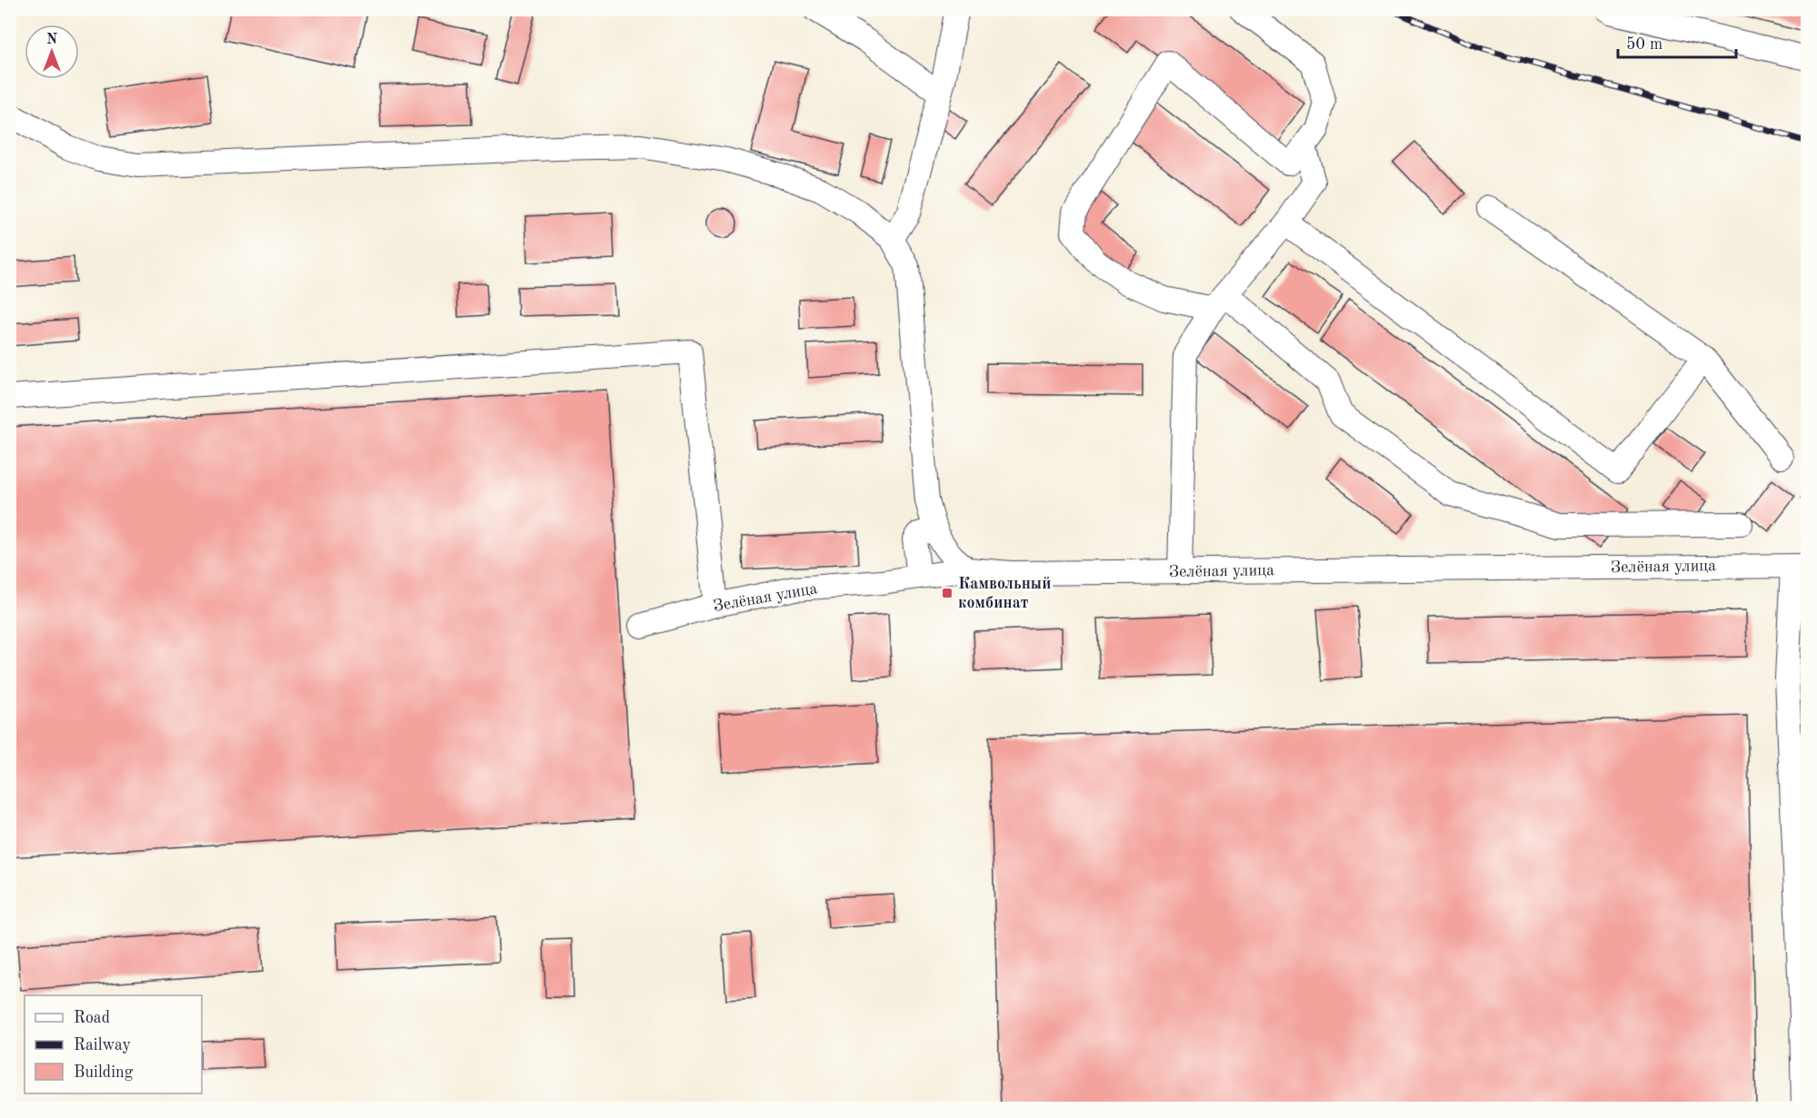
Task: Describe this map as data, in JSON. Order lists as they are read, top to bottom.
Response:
{
  "streets": {
    "street": ["Зелёная улица"]
  },
  "places": {
    "transit": ["Камвольный комбинат"]
  },
  "legend": ["Road", "Railway", "Building"],
  "scale_bar": "50 m",
  "north": "top"
}
